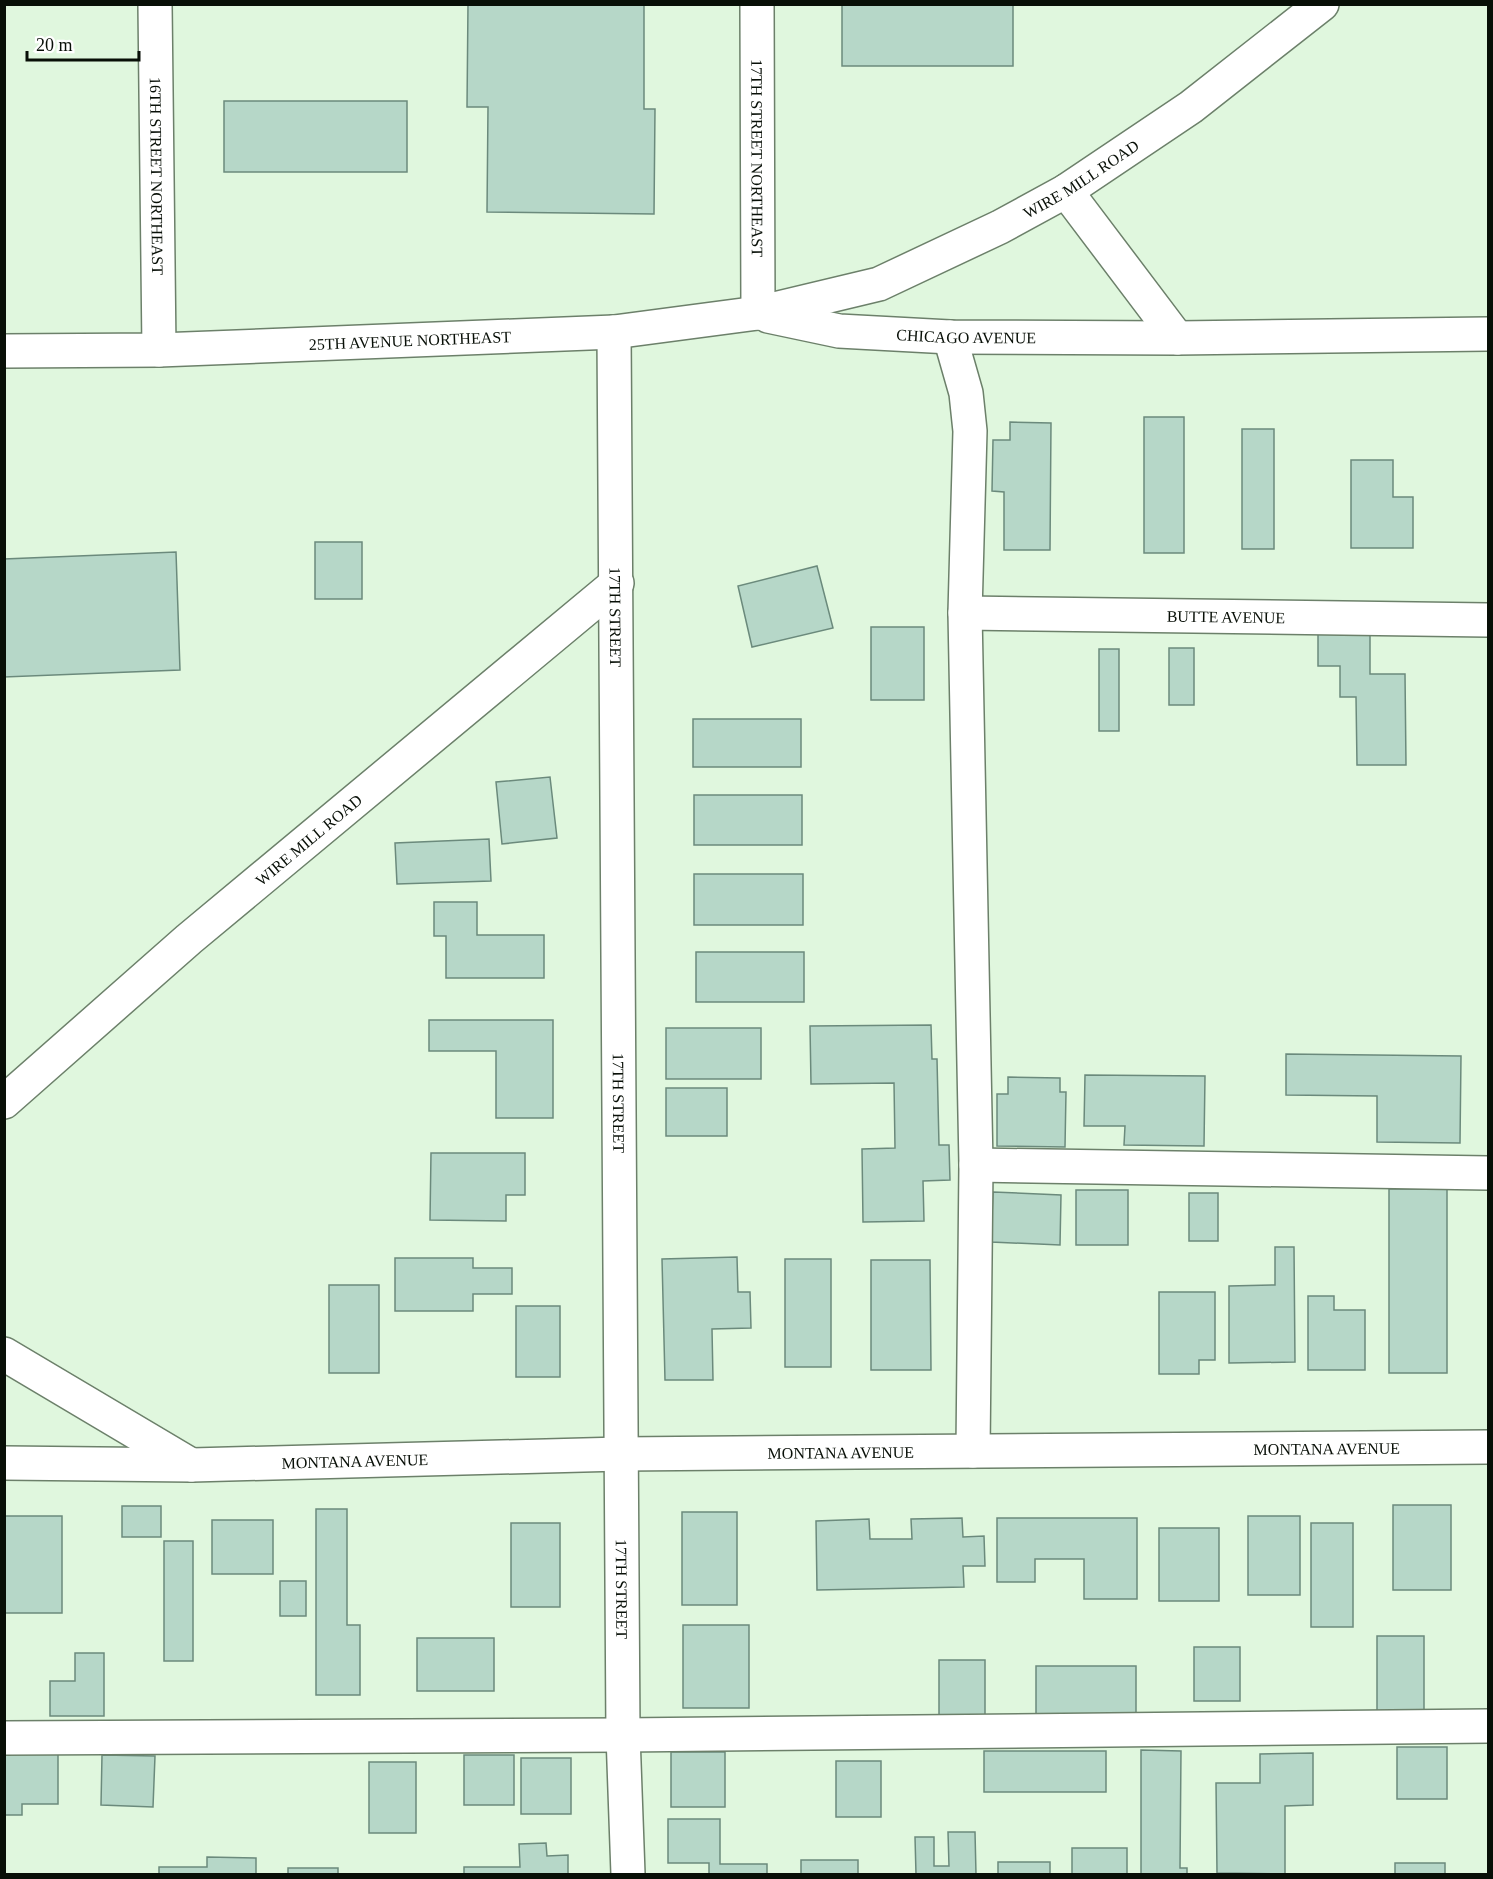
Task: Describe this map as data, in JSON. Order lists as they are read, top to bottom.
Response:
{
  "streets": {
    "street": [
      "17TH STREET NORTHEAST",
      "16TH STREET NORTHEAST",
      "WIRE MILL ROAD",
      "CHICAGO AVENUE",
      "25TH AVENUE NORTHEAST",
      "17TH STREET",
      "BUTTE AVENUE",
      "MONTANA AVENUE"
    ]
  },
  "crossings": [
    ["17TH STREET NORTHEAST", "CHICAGO AVENUE"],
    ["17TH STREET NORTHEAST", "25TH AVENUE NORTHEAST"],
    ["16TH STREET NORTHEAST", "25TH AVENUE NORTHEAST"],
    ["WIRE MILL ROAD", "25TH AVENUE NORTHEAST"],
    ["WIRE MILL ROAD", "17TH STREET"],
    ["CHICAGO AVENUE", "25TH AVENUE NORTHEAST"],
    ["25TH AVENUE NORTHEAST", "17TH STREET"],
    ["17TH STREET", "MONTANA AVENUE"]
  ],
  "scale_bar": "20 m"
}
